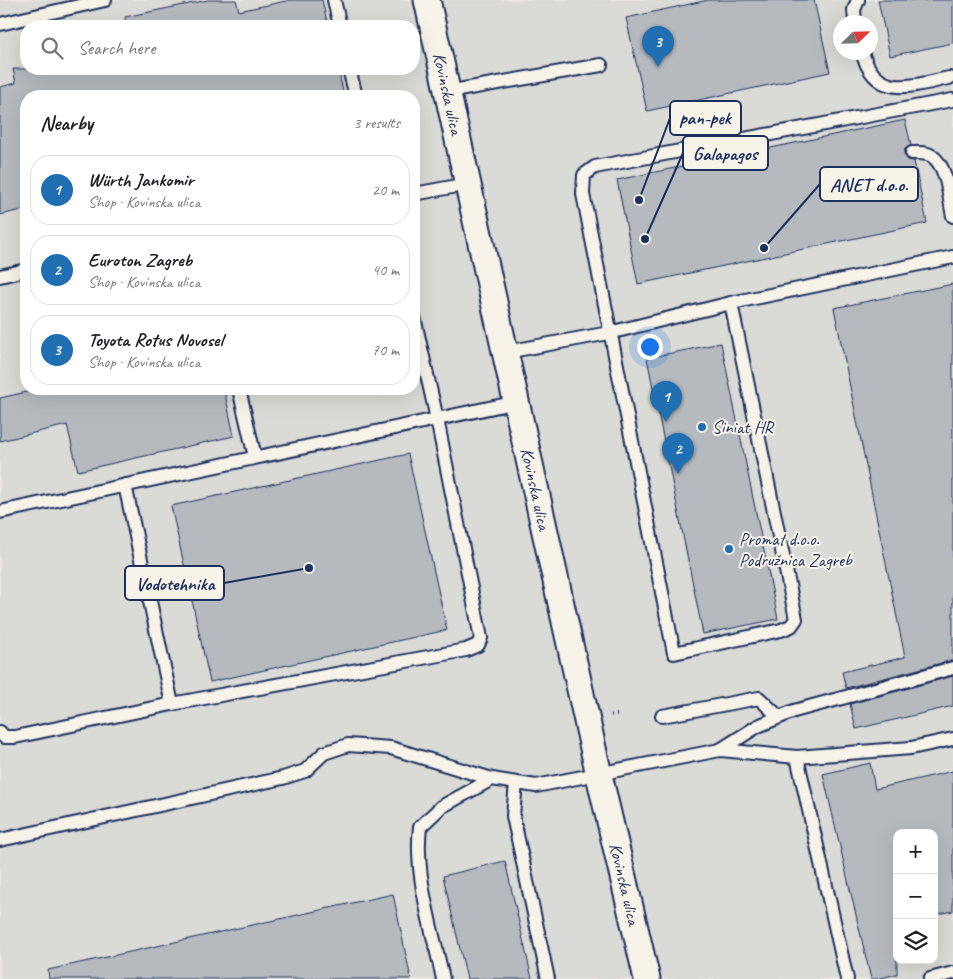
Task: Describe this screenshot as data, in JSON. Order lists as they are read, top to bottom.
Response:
{
  "streets": {
    "street": ["Kovinska ulica"]
  },
  "places": [
    "pan-pek",
    "Galapagos",
    "ANET d.o.o.",
    "Siniat HR",
    "Promat d.o.o. Podružnica Zagreb",
    "Vodotehnika"
  ],
  "north": "top right",
  "page": {
    "search": "Search here",
    "pins": ["3", "1", "2"],
    "heading": ["Nearby", "3 results"],
    "list": [
      {
        "mark": "1",
        "name": "Würth Jankomir",
        "note": "Shop · Kovinska ulica",
        "value": "20 m"
      },
      {
        "mark": "2",
        "name": "Euroton Zagreb",
        "note": "Shop · Kovinska ulica",
        "value": "40 m"
      },
      {
        "mark": "3",
        "name": "Toyota Rotus Novosel",
        "note": "Shop · Kovinska ulica",
        "value": "70 m"
      }
    ],
    "map_buttons": ["+", "−"]
  }
}
